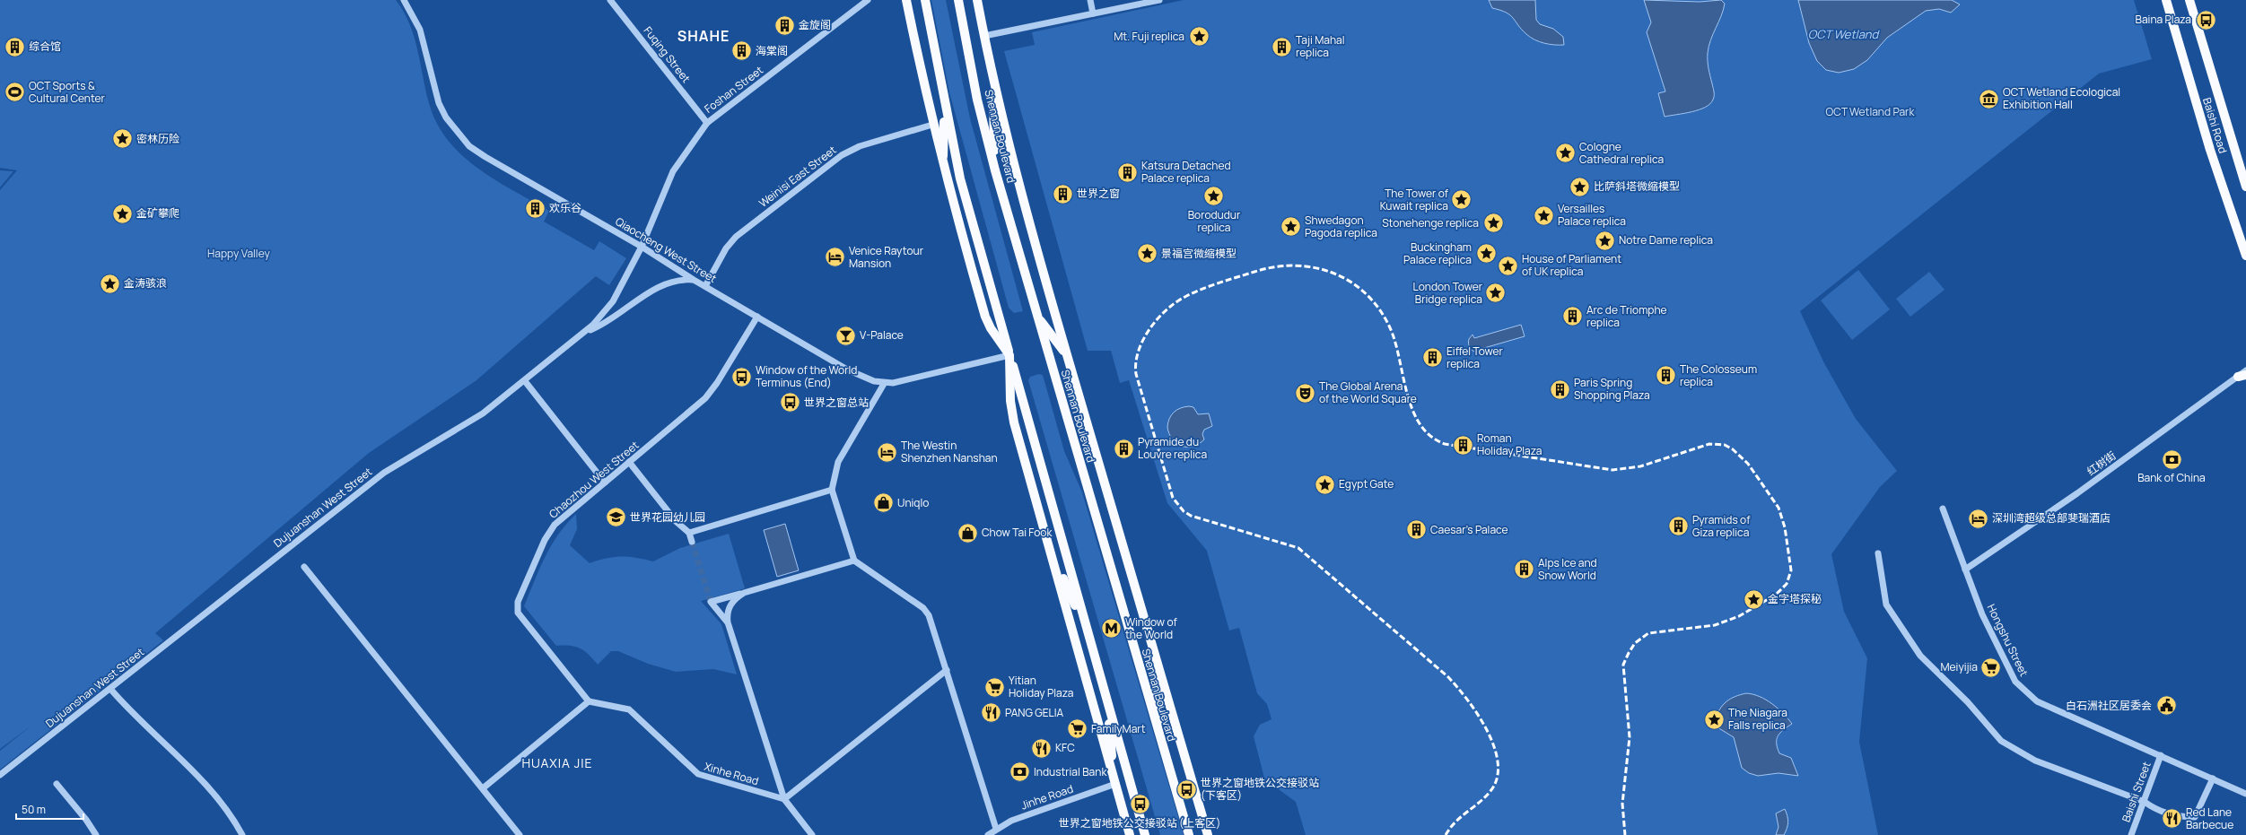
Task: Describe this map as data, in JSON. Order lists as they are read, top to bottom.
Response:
{
  "streets": {
    "main road": ["Baishi Road", "Shennan Boulevard"],
    "street": [
      "Fuqing Street",
      "Foshan Street",
      "Weinisi East Street",
      "Qiaocheng West Street",
      "红树街",
      "Chaozhou West Street",
      "Dujuanshan West Street",
      "Hongshu Street",
      "Xinhe Road",
      "Baishi Street",
      "Jinhe Road"
    ]
  },
  "crossings": [
    ["Fuqing Street", "Foshan Street"],
    ["Foshan Street", "Qiaocheng West Street"],
    ["Foshan Street", "Dujuanshan West Street"],
    ["Weinisi East Street", "Qiaocheng West Street"],
    ["Qiaocheng West Street", "Chaozhou West Street"],
    ["Qiaocheng West Street", "Dujuanshan West Street"],
    ["红树街", "Hongshu Street"],
    ["Chaozhou West Street", "Xinhe Road"],
    ["Hongshu Street", "Baishi Street"]
  ],
  "districts": ["SHAHE", "HUAXIA JIE"],
  "water": ["OCT Wetland"],
  "parks": ["OCT Wetland Park", "Happy Valley"],
  "places": {
    "bus stop": [
      "Baina Plaza",
      "Window of the World Terminus (End)",
      "世界之窗总站",
      "世界之窗地铁公交接驳站 (下客区)",
      "世界之窗地铁公交接驳站 (上客区)"
    ],
    "building": [
      "金旋阁",
      "综合馆",
      "Taji Mahal replica",
      "海棠阁",
      "Katsura Detached Palace replica",
      "世界之窗",
      "欢乐谷",
      "Arc de Triomphe replica",
      "Eiffel Tower replica",
      "The Colosseum replica",
      "Paris Spring Shopping Plaza",
      "Roman Holiday Plaza",
      "Pyramide du Louvre replica",
      "Pyramids of Giza replica",
      "Caesar's Palace",
      "Alps Ice and Snow World"
    ],
    "place": [
      "Mt. Fuji replica",
      "密林历险",
      "Cologne Cathedral replica",
      "比萨斜塔微缩模型",
      "Borodudur replica",
      "The Tower of Kuwait replica",
      "金矿攀爬",
      "Versailles Palace replica",
      "Stonehenge replica",
      "Shwedagon Pagoda replica",
      "Notre Dame replica",
      "景福宫微缩模型",
      "Buckingham Palace replica",
      "House of Parliament of UK replica",
      "金涛骇浪",
      "London Tower Bridge replica",
      "Egypt Gate",
      "金字塔探秘",
      "The Niagara Falls replica"
    ],
    "sports": ["OCT Sports & Cultural Center"],
    "museum": ["OCT Wetland Ecological Exhibition Hall"],
    "hotel": ["Venice Raytour Mansion", "The Westin Shenzhen Nanshan", "深圳湾超级总部斐瑞酒店"],
    "bar": ["V-Palace"],
    "theatre": ["The Global Arena of the World Square"],
    "bank": ["Bank of China", "Industrial Bank"],
    "shop": ["Uniqlo", "Chow Tai Fook"],
    "school or university": ["世界花园幼儿园"],
    "metro station": ["Window of the World"],
    "supermarket": ["Meiyijia", "Yitian Holiday Plaza", "FamilyMart"],
    "public building": ["白石洲社区居委会"],
    "restaurant": ["PANG GELIA", "KFC", "Red Lane Barbecue"]
  },
  "scale_bar": "50 m"
}
